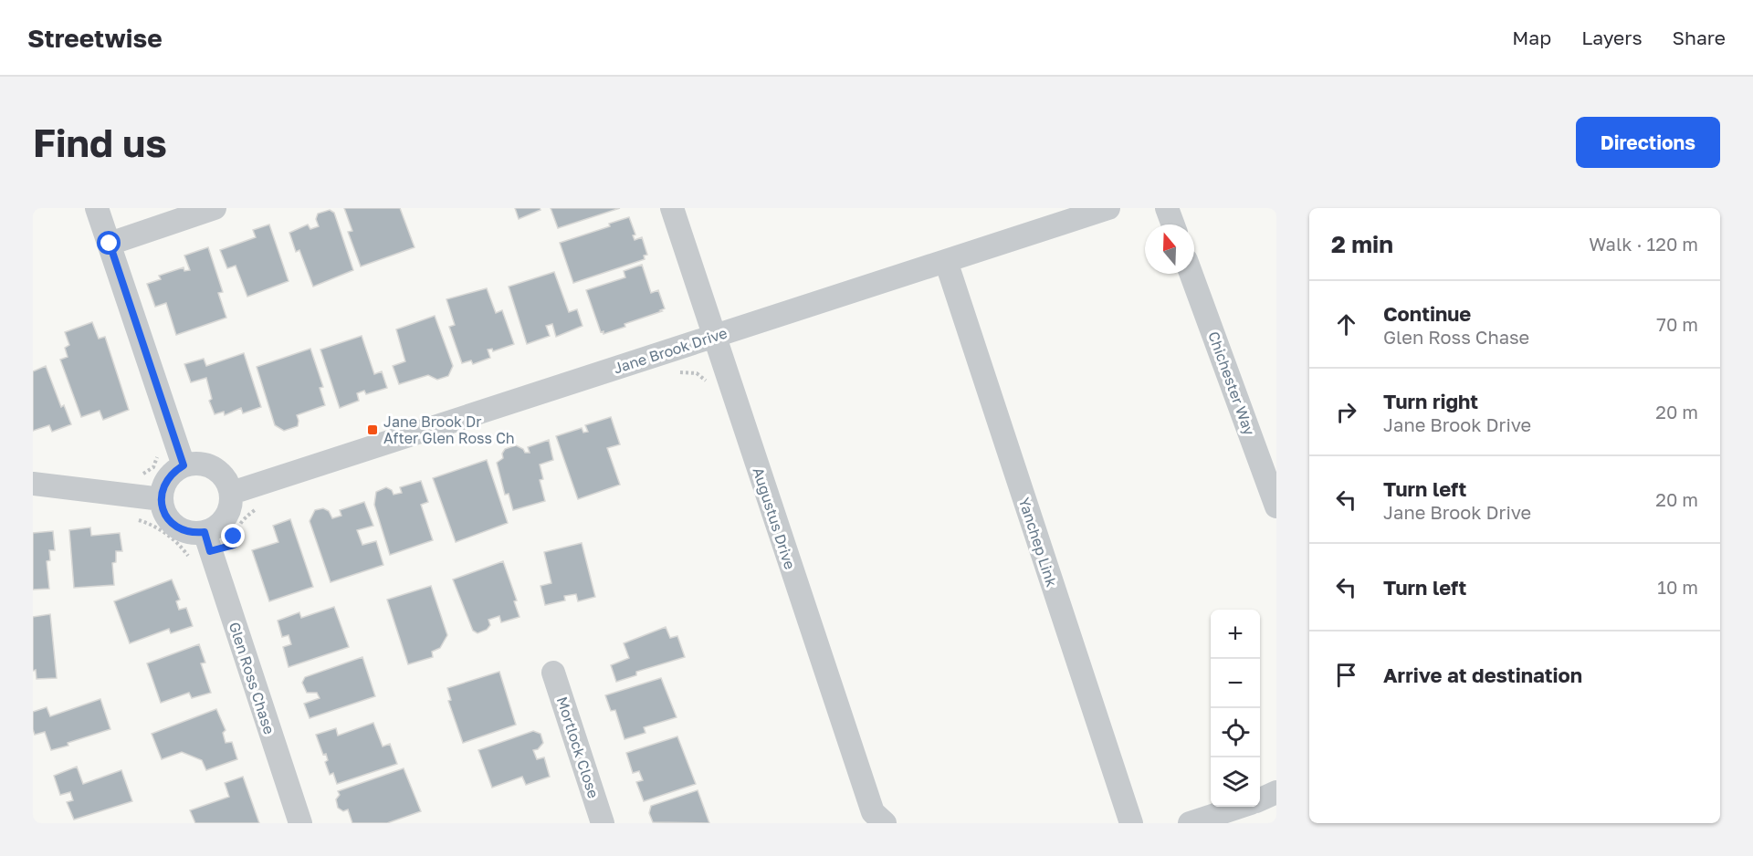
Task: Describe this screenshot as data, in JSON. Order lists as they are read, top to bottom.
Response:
{
  "streets": {
    "street": [
      "Jane Brook Drive",
      "Chichester Way",
      "Augustus Drive",
      "Yanchep Link",
      "Glen Ross Chase",
      "Mortlock Close"
    ]
  },
  "crossings": [
    ["Jane Brook Drive", "Augustus Drive"],
    ["Jane Brook Drive", "Yanchep Link"],
    ["Jane Brook Drive", "Glen Ross Chase"]
  ],
  "places": {
    "transit": ["Jane Brook Dr After Glen Ross Ch"]
  },
  "north": "top",
  "page": {
    "header": "Streetwise",
    "nav": ["Map", "Layers", "Share"],
    "buttons": "Directions",
    "title": "Find us",
    "heading": ["2 min", "Walk · 120 m"],
    "list": [
      ["Continue", "Glen Ross Chase", "70 m"],
      ["Turn right", "Jane Brook Drive", "20 m"],
      ["Turn left", "Jane Brook Drive", "20 m"],
      ["Turn left", "10 m"],
      "Arrive at destination"
    ],
    "map_buttons": ["+", "−"]
  }
}
